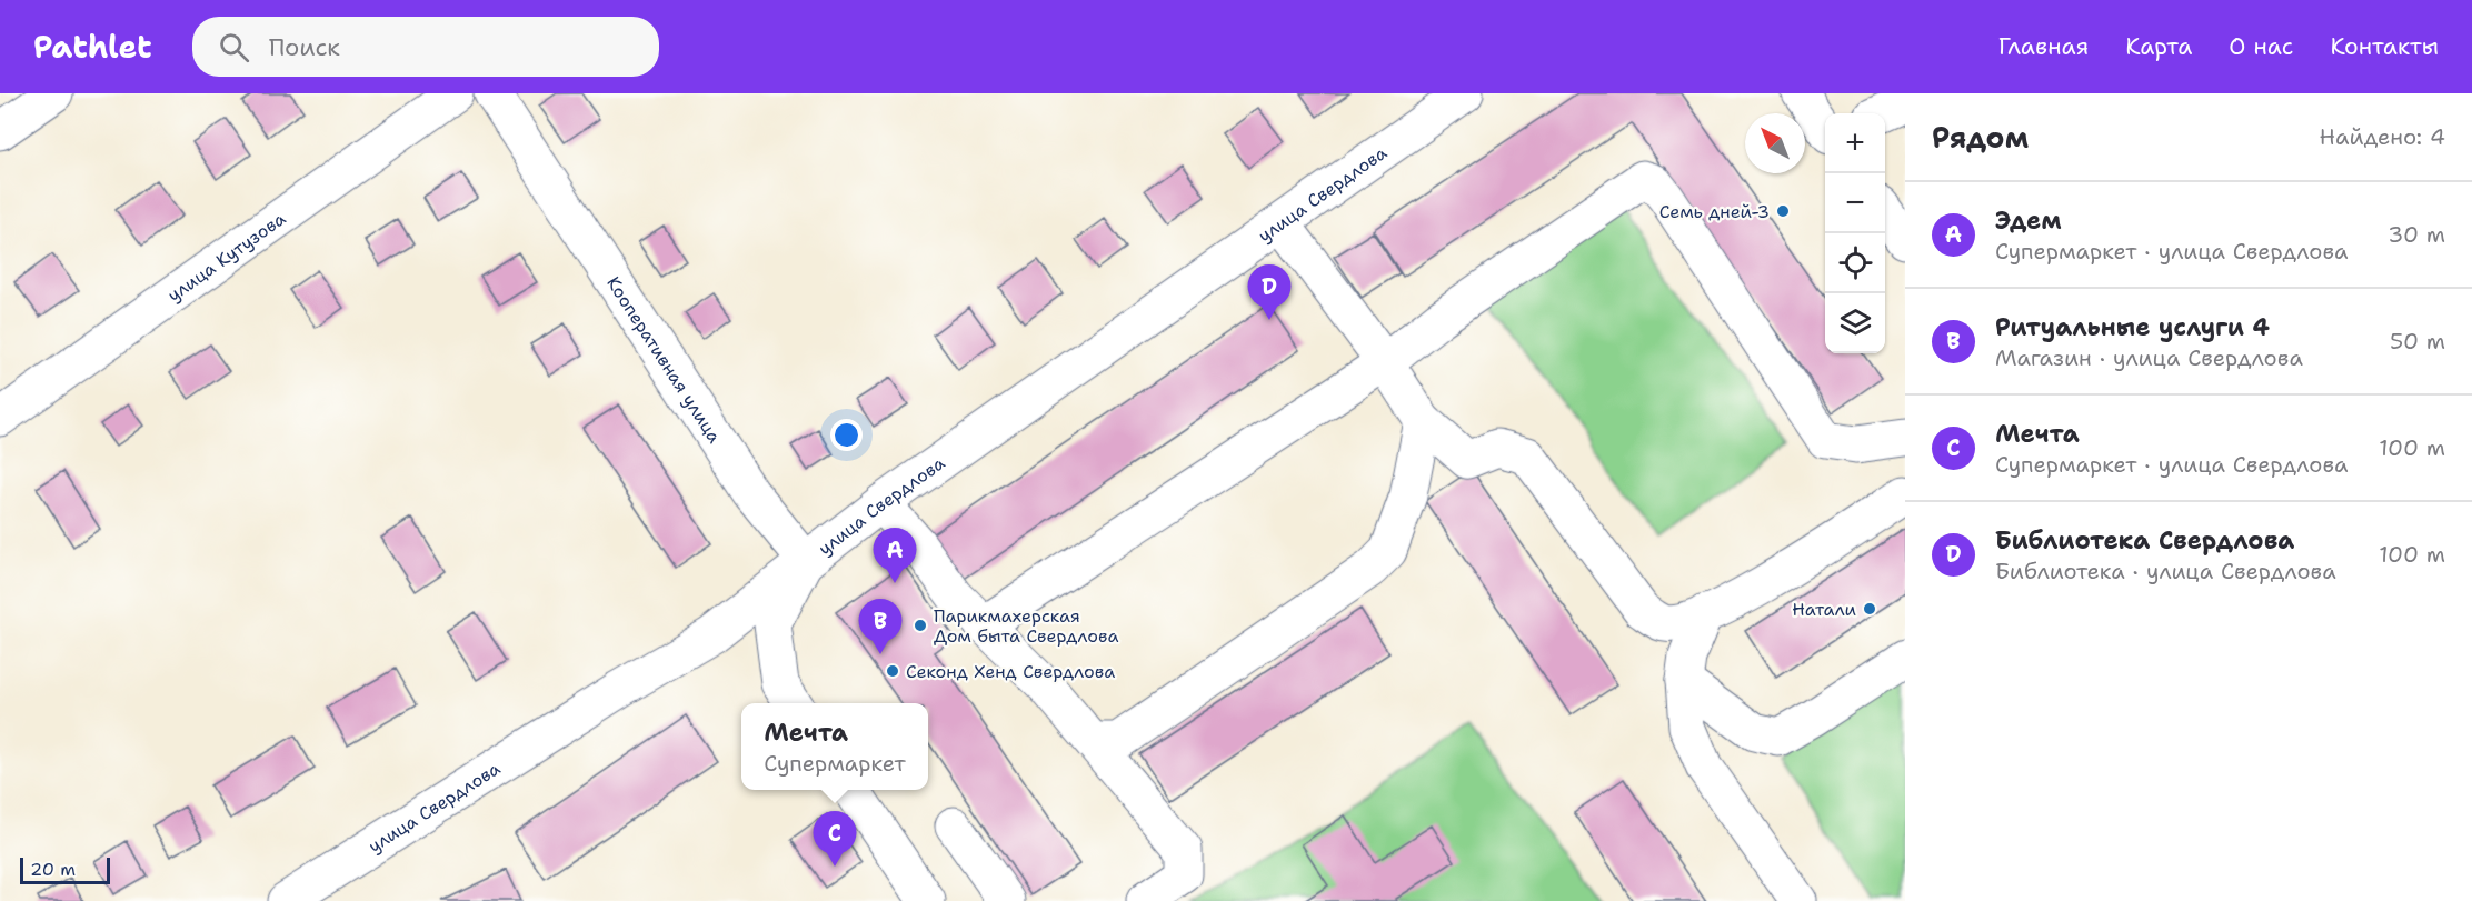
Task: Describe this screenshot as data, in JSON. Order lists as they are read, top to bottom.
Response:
{
  "streets": {
    "street": ["улица Свердлова", "улица Кутузова", "Кооперативная улица"]
  },
  "crossings": [
    ["улица Свердлова", "Кооперативная улица"]
  ],
  "places": [
    "Семь дней-3",
    "Натали",
    "Парикмахерская Дом быта Свердлова",
    "Секонд Хенд Свердлова"
  ],
  "scale_bar": "20 m",
  "north": "top left",
  "page": {
    "header": "Pathlet",
    "search": "Поиск",
    "nav": [
      "Главная",
      "Карта",
      "О нас",
      "Контакты"
    ],
    "heading": ["Рядом", "Найдено: 4"],
    "map_buttons": ["+", "−"],
    "list": [
      {
        "mark": "A",
        "name": "Эдем",
        "note": "Супермаркет · улица Свердлова",
        "value": "30 m"
      },
      {
        "mark": "B",
        "name": "Ритуальные услуги 4",
        "note": "Магазин · улица Свердлова",
        "value": "50 m"
      },
      {
        "mark": "C",
        "name": "Мечта",
        "note": "Супермаркет · улица Свердлова",
        "value": "100 m"
      },
      {
        "mark": "D",
        "name": "Библиотека Свердлова",
        "note": "Библиотека · улица Свердлова",
        "value": "100 m"
      }
    ],
    "pins": [
      "D",
      "A",
      "B",
      "C"
    ],
    "popup": ["Мечта", "Супермаркет"],
    "scale": "20 m"
  }
}
